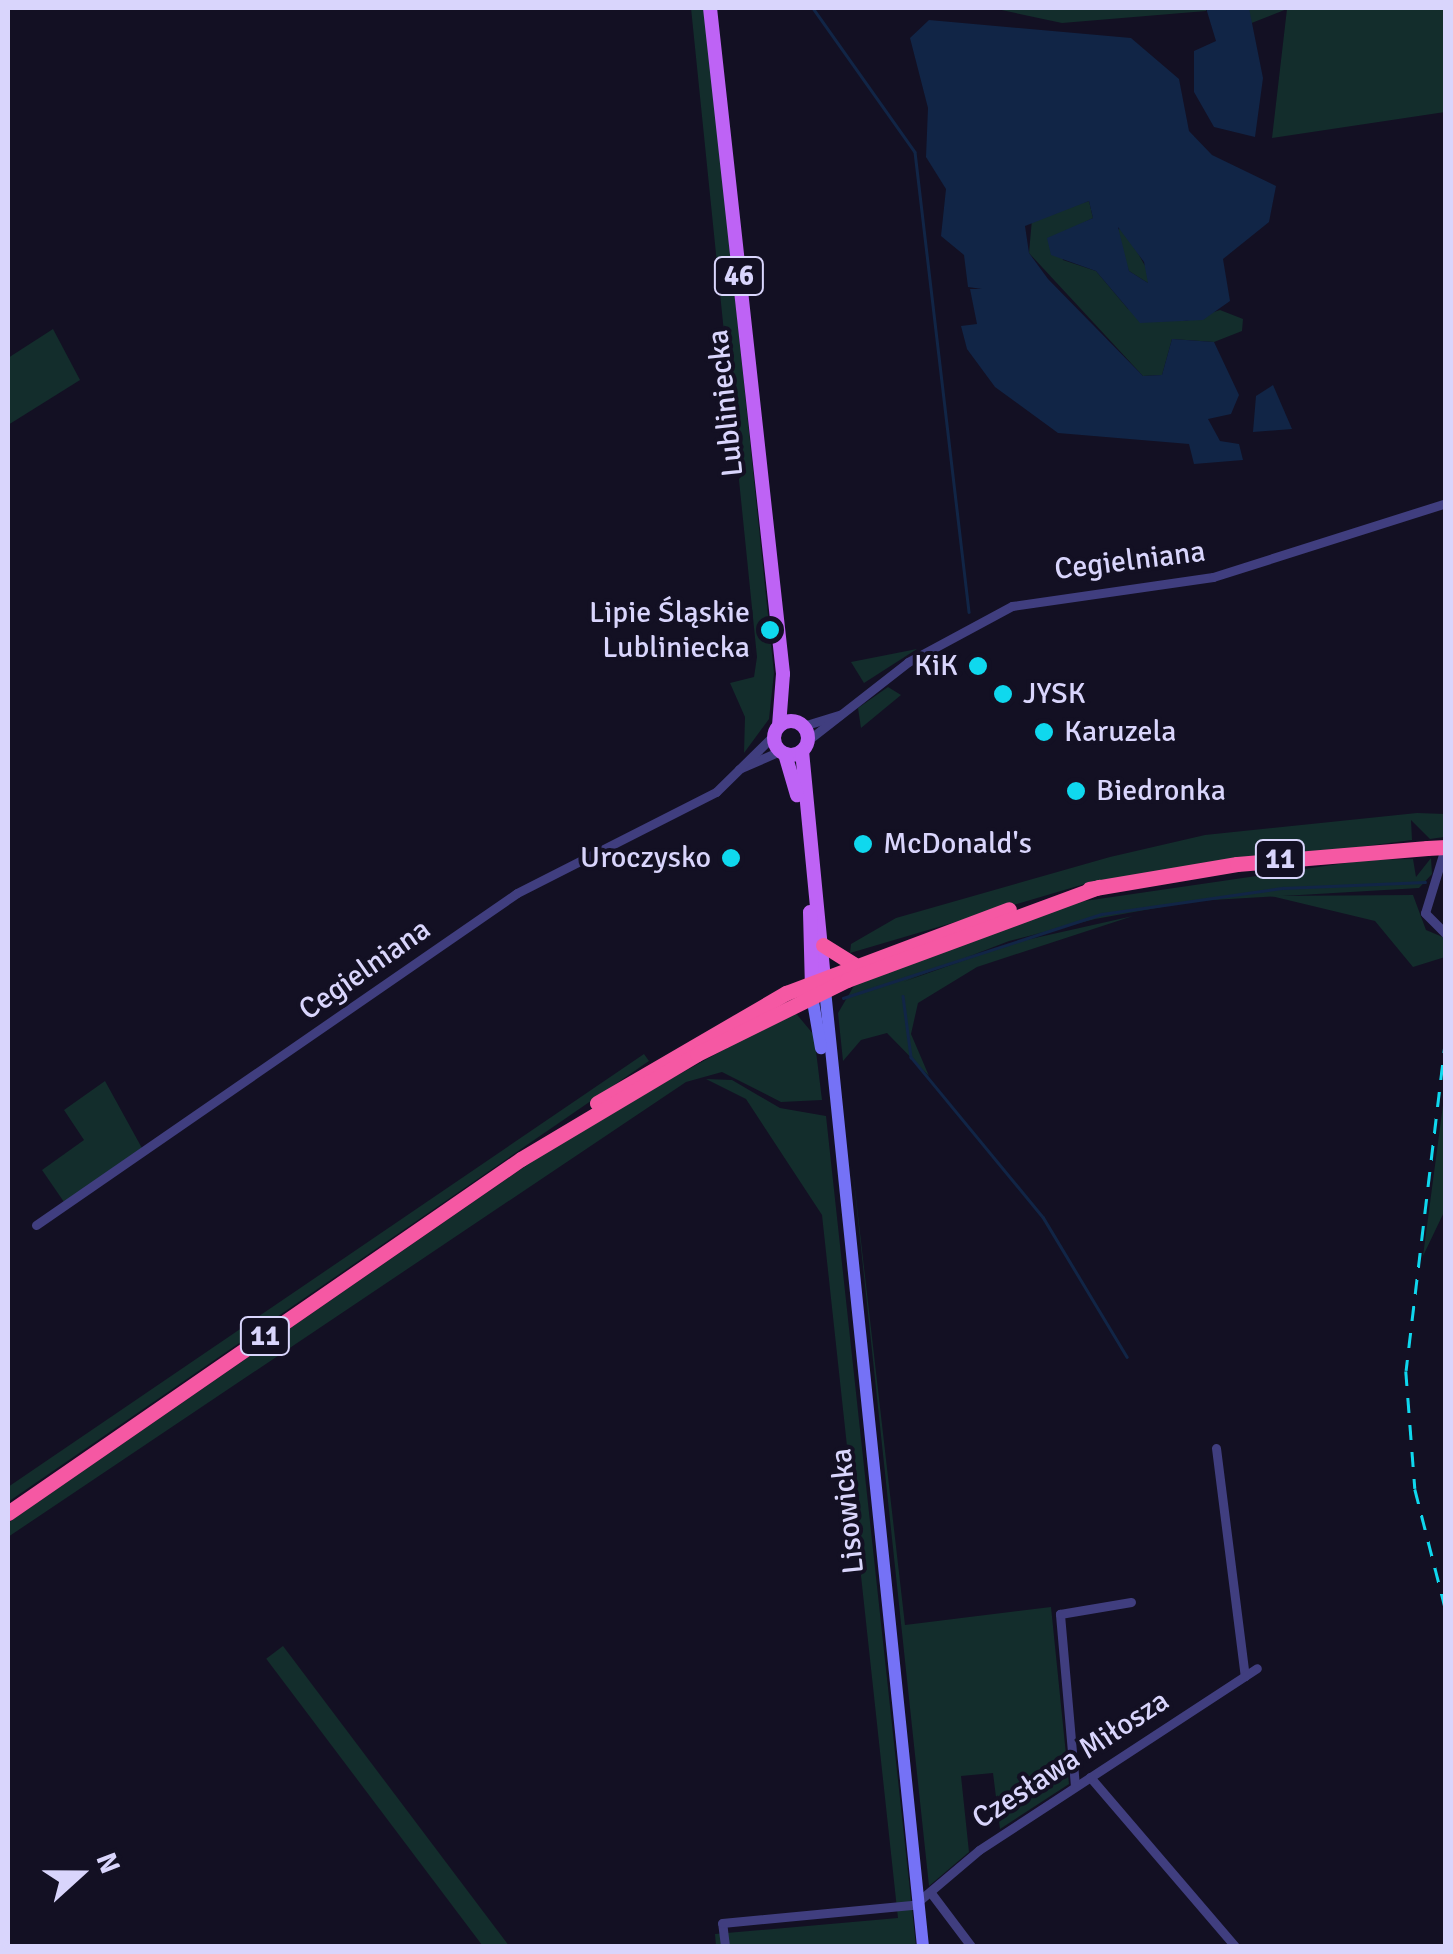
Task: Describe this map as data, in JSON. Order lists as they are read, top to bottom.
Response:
{
  "streets": {
    "highway": ["11"],
    "main road": ["46", "Lubliniecka", "Lisowicka"],
    "street": ["Cegielniana", "Czesława Miłosza"]
  },
  "crossings": [
    ["46", "Lubliniecka"],
    ["46", "Cegielniana"],
    ["46", "Lisowicka"],
    ["Lubliniecka", "Cegielniana"],
    ["Lubliniecka", "Lisowicka"],
    ["Cegielniana", "Lisowicka"],
    ["11", "Lisowicka"],
    ["Lisowicka", "Czesława Miłosza"]
  ],
  "places": [
    "Lipie Śląskie Lubliniecka",
    "KiK",
    "JYSK",
    "Karuzela",
    "Biedronka",
    "McDonald's",
    "Uroczysko"
  ],
  "north": "right"
}
